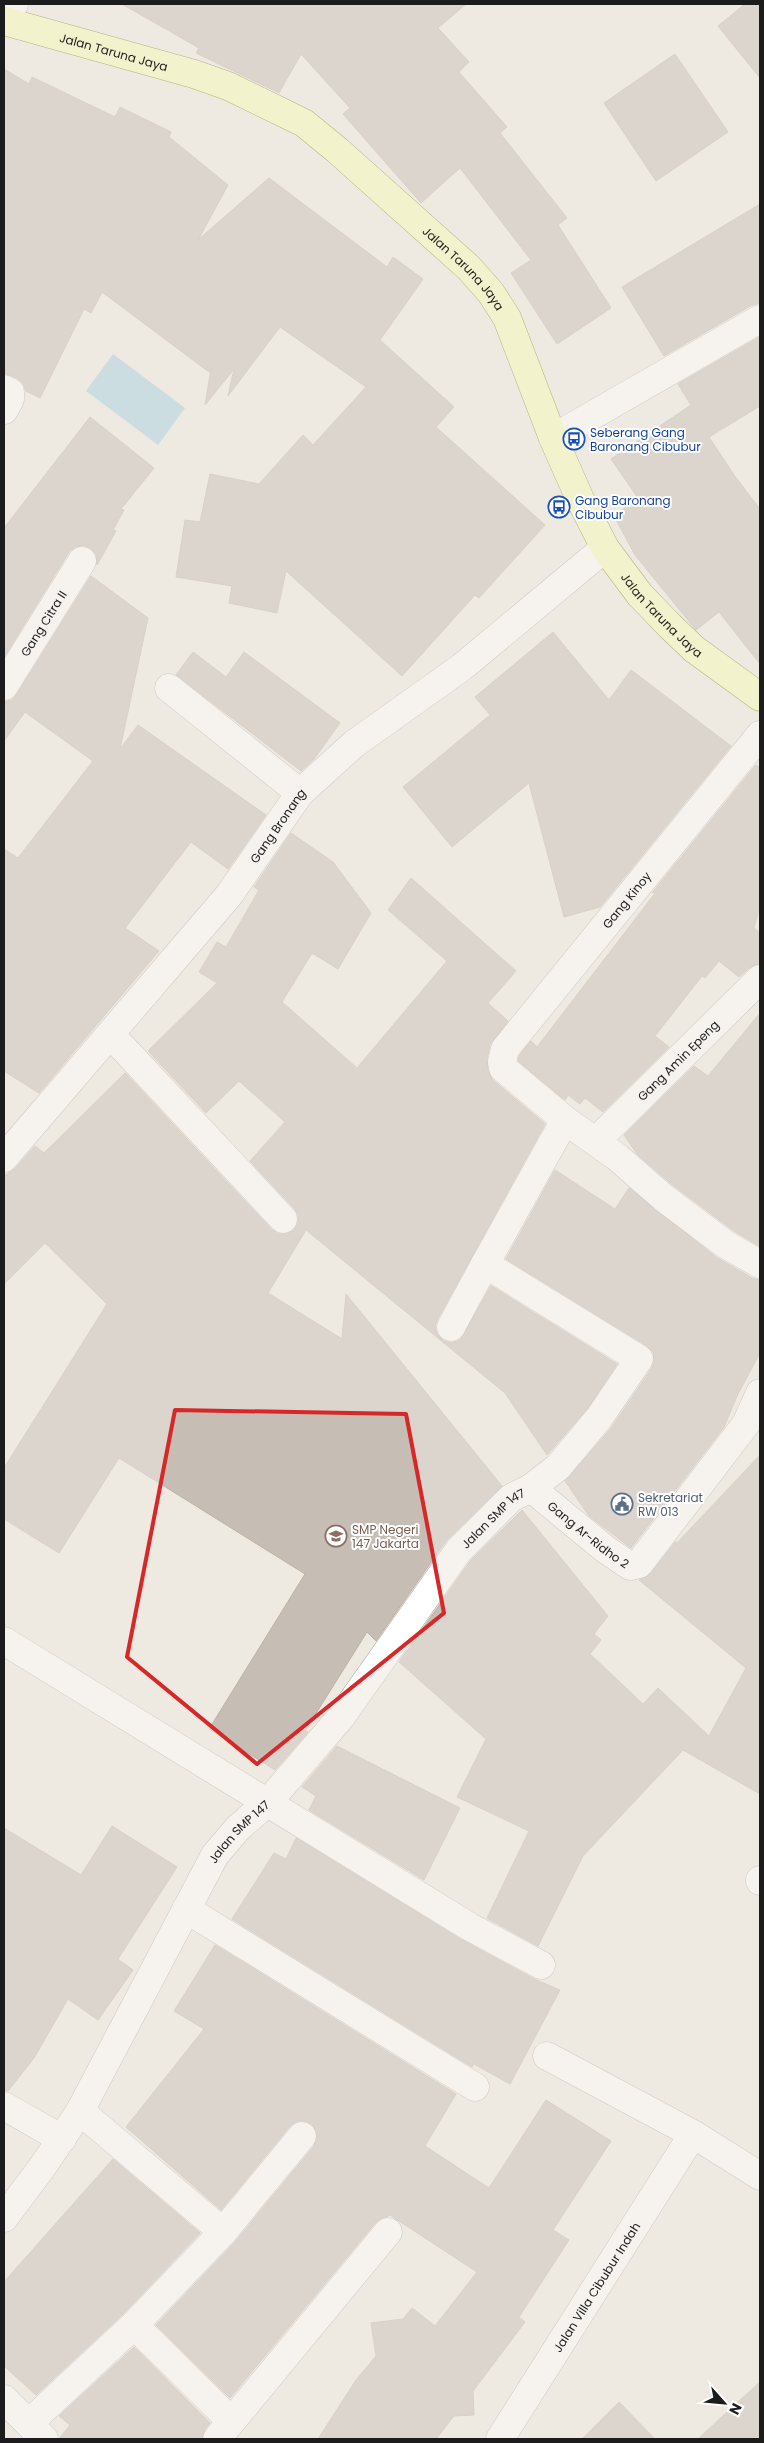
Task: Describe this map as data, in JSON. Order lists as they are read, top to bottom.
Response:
{
  "streets": {
    "street": [
      "Jalan Taruna Jaya",
      "Gang Citra II",
      "Gang Bronang",
      "Gang Kinoy",
      "Gang Amin Epeng",
      "Jalan SMP 147",
      "Gang Ar-Ridho 2",
      "Jalan Villa Cibubur Indah"
    ]
  },
  "crossings": [
    ["Jalan Taruna Jaya", "Gang Bronang"],
    ["Jalan SMP 147", "Gang Ar-Ridho 2"]
  ],
  "places": {
    "bus stop": ["Seberang Gang Baronang Cibubur", "Gang Baronang Cibubur"],
    "public building": ["Sekretariat RW 013"],
    "school or university": ["SMP Negeri 147 Jakarta"]
  },
  "north": "bottom right"
}
